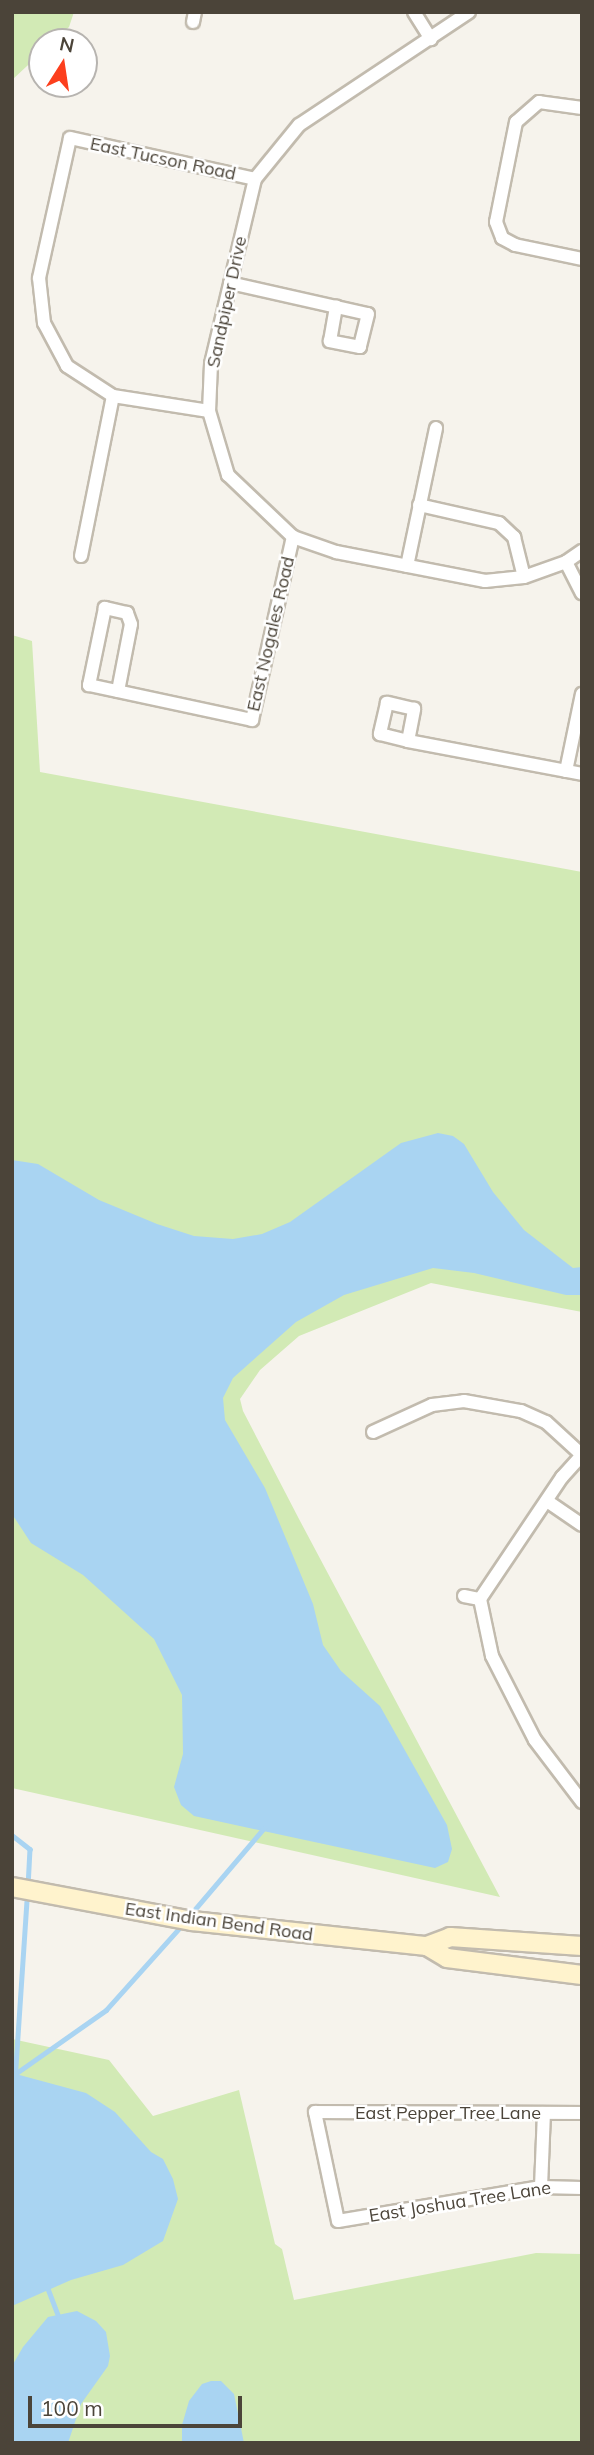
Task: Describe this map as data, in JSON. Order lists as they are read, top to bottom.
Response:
{
  "streets": {
    "main road": ["East Indian Bend Road"],
    "street": [
      "East Tucson Road",
      "Sandpiper Drive",
      "East Nogales Road",
      "East Pepper Tree Lane",
      "East Joshua Tree Lane"
    ]
  },
  "crossings": [
    ["East Tucson Road", "Sandpiper Drive"],
    ["Sandpiper Drive", "East Nogales Road"],
    ["East Pepper Tree Lane", "East Joshua Tree Lane"]
  ],
  "scale_bar": "100 m",
  "north": "top"
}
